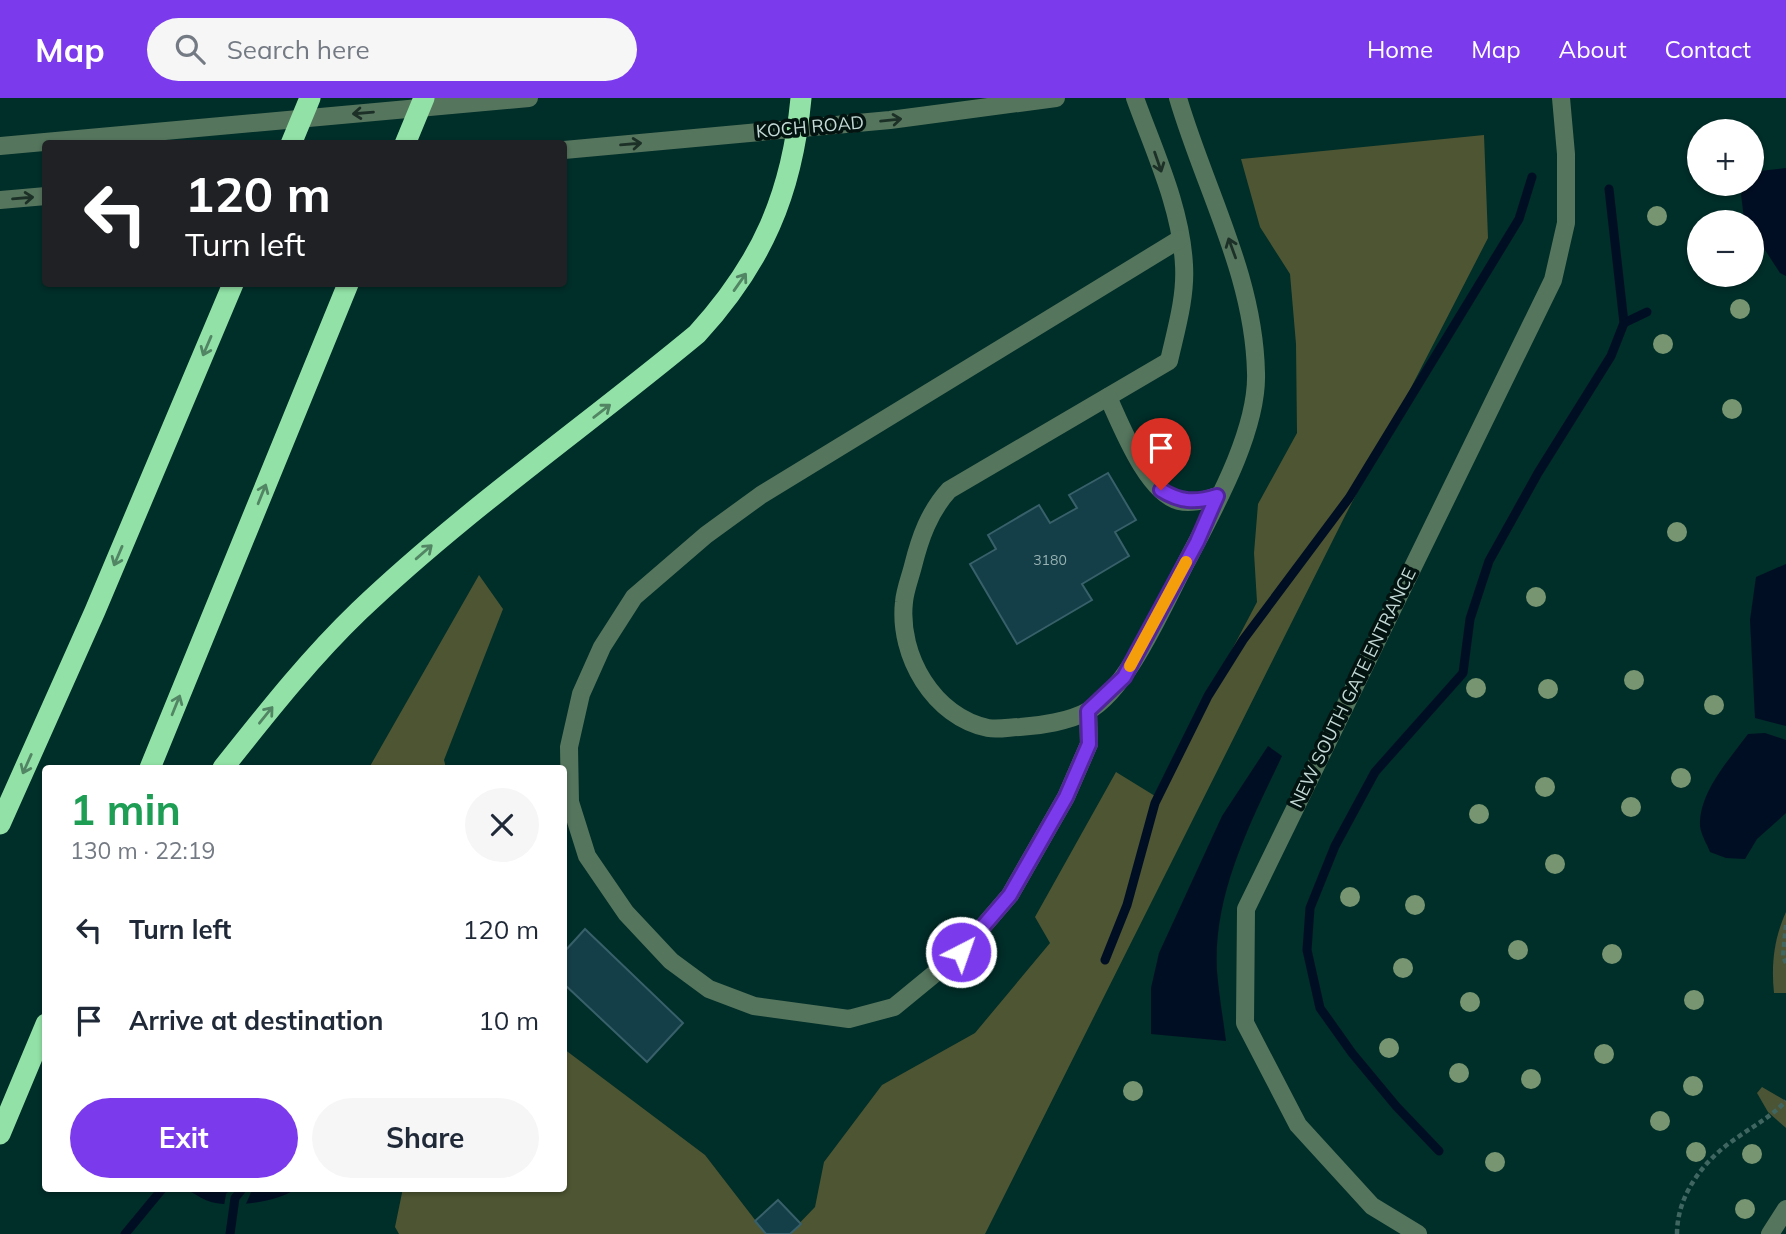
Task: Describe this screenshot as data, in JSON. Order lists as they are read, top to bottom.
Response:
{
  "streets": {
    "street": ["KOCH ROAD", "NEW SOUTH GATE ENTRANCE"]
  },
  "one_way": ["KOCH ROAD"],
  "house_numbers": ["3180"],
  "page": {
    "header": "Map",
    "search": "Search here",
    "nav": [
      "Home",
      "Map",
      "About",
      "Contact"
    ],
    "map_buttons": ["+", "−"],
    "turn": ["120 m", "Turn left"],
    "heading": ["1 min", "130 m · 22:19"],
    "list": [
      {
        "name": "Turn left",
        "value": "120 m"
      },
      {
        "name": "Arrive at destination",
        "value": "10 m"
      }
    ],
    "buttons": ["Exit", "Share"]
  }
}
